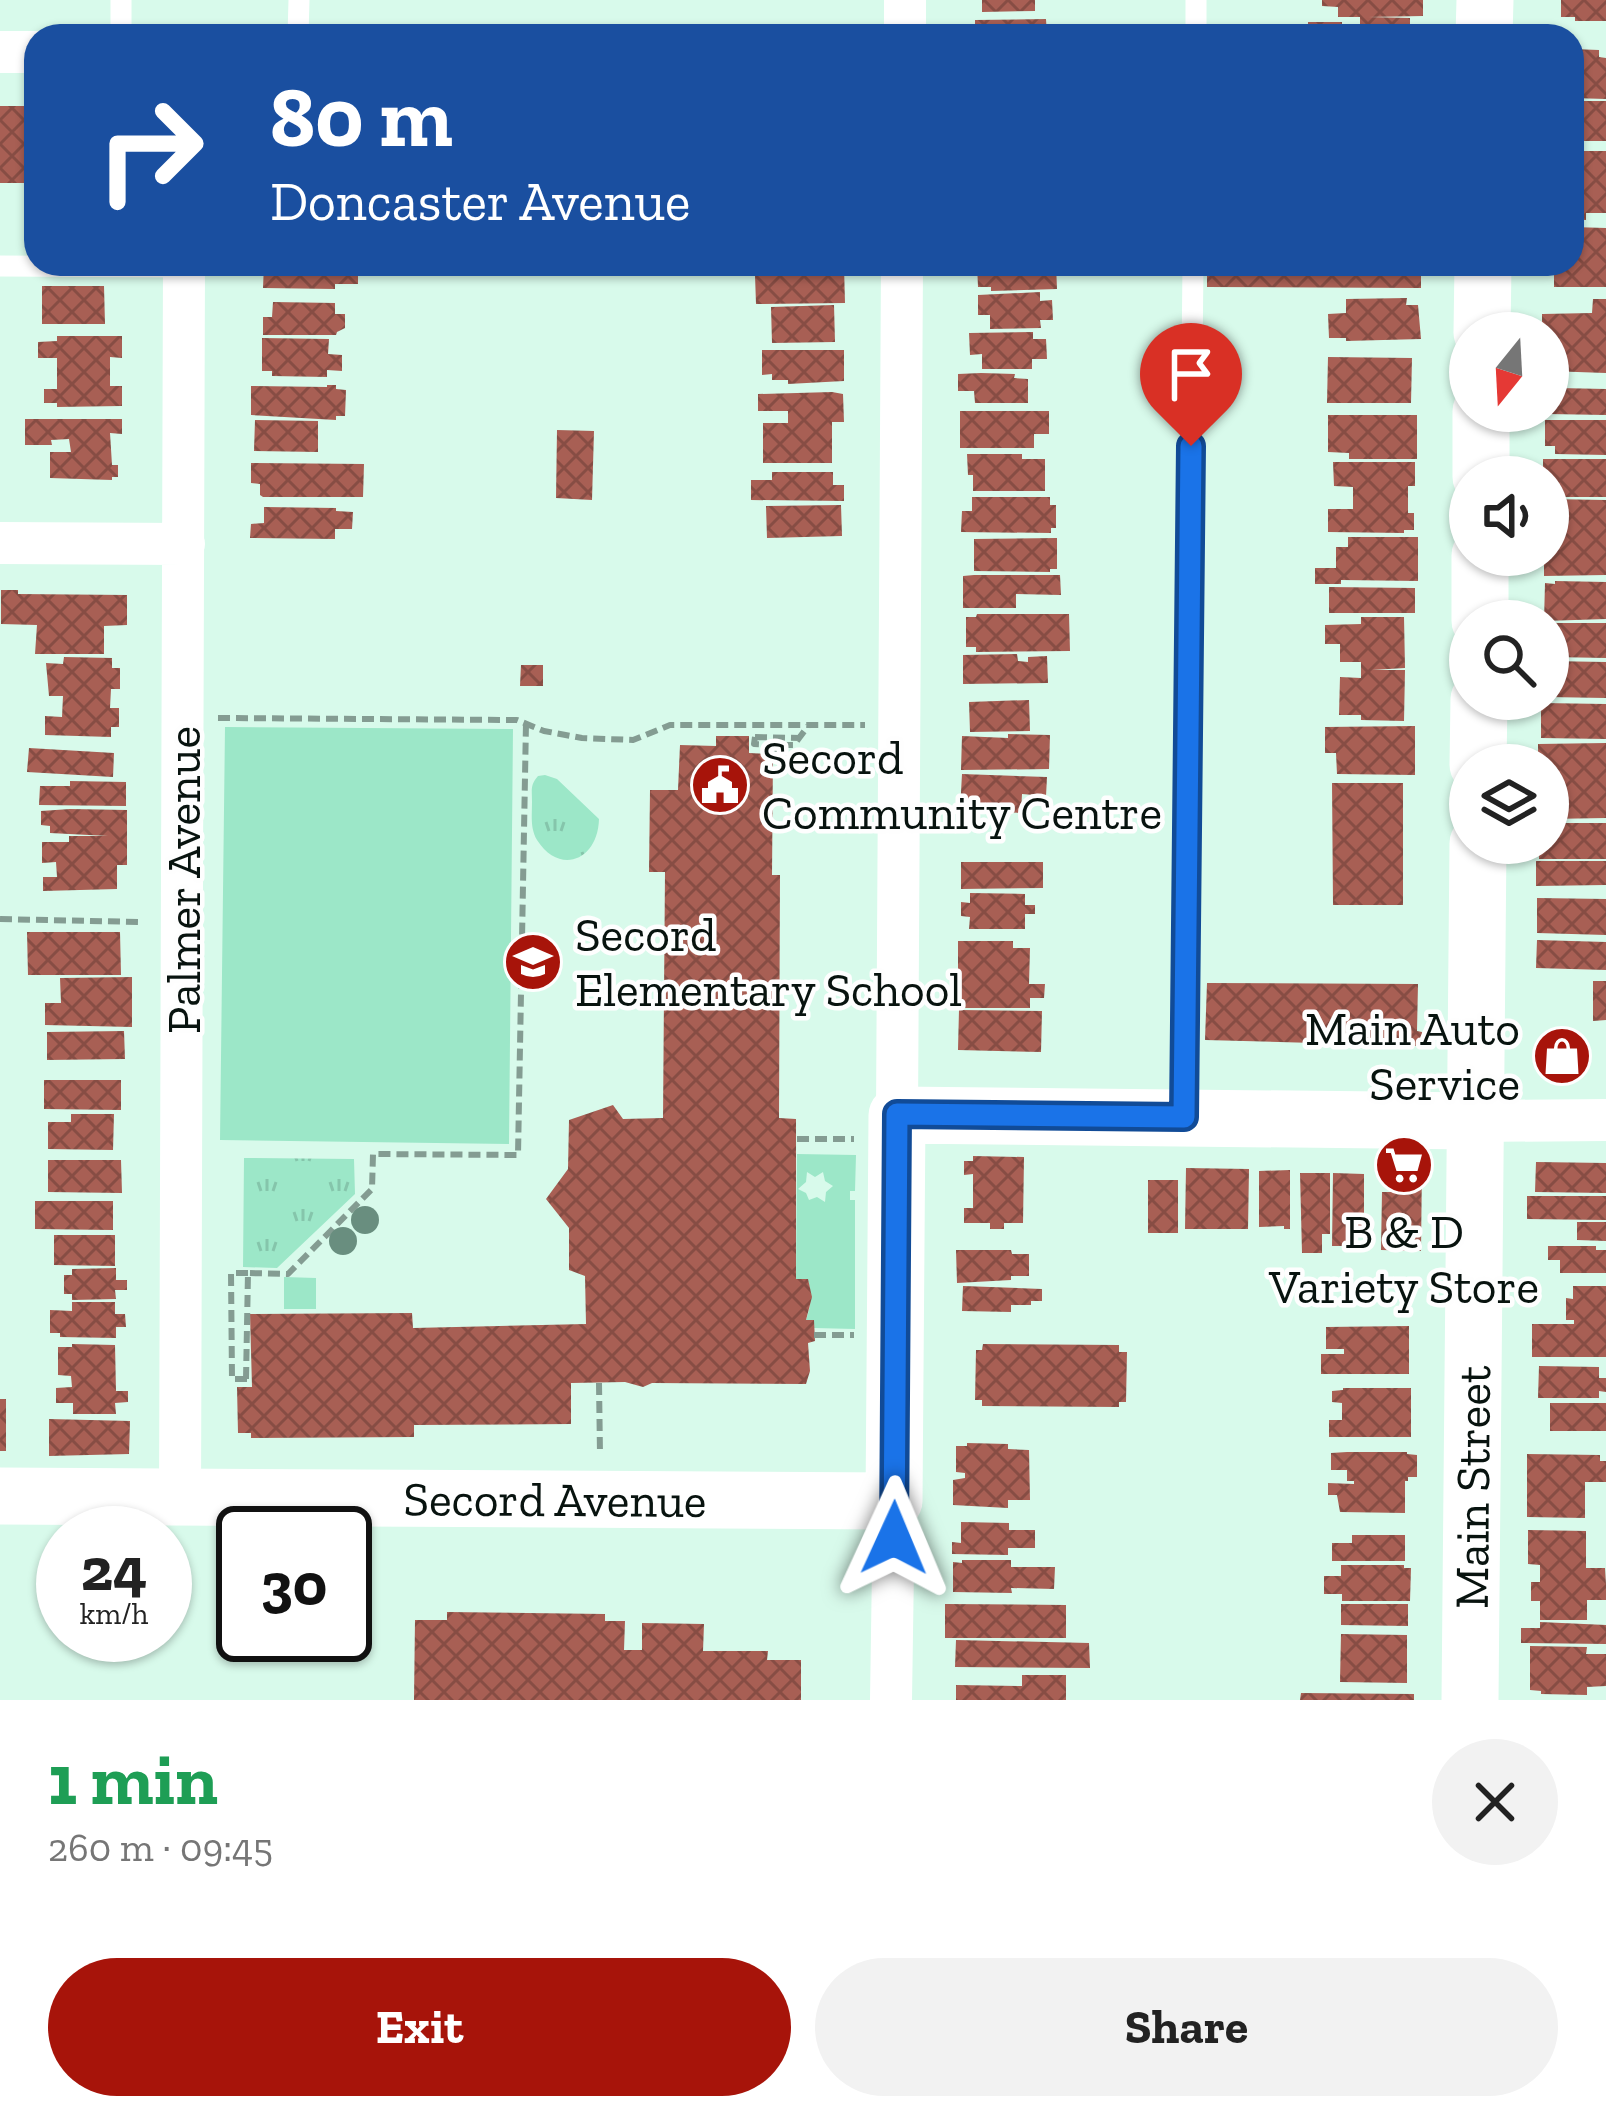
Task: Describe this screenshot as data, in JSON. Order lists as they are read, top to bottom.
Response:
{
  "streets": {
    "street": ["Palmer Avenue", "Main Street", "Secord Avenue"]
  },
  "crossings": [
    ["Palmer Avenue", "Secord Avenue"]
  ],
  "places": {
    "public building": ["Secord Community Centre"],
    "school or university": ["Secord Elementary School"],
    "shop": ["Main Auto Service"],
    "supermarket": ["B & D Variety Store"]
  },
  "north": "bottom",
  "page": {
    "turn": ["80 m", "Doncaster Avenue"],
    "speed": "24 km/h",
    "limit": "30",
    "heading": ["1 min", "260 m · 09:45"],
    "buttons": ["Exit", "Share"]
  }
}
